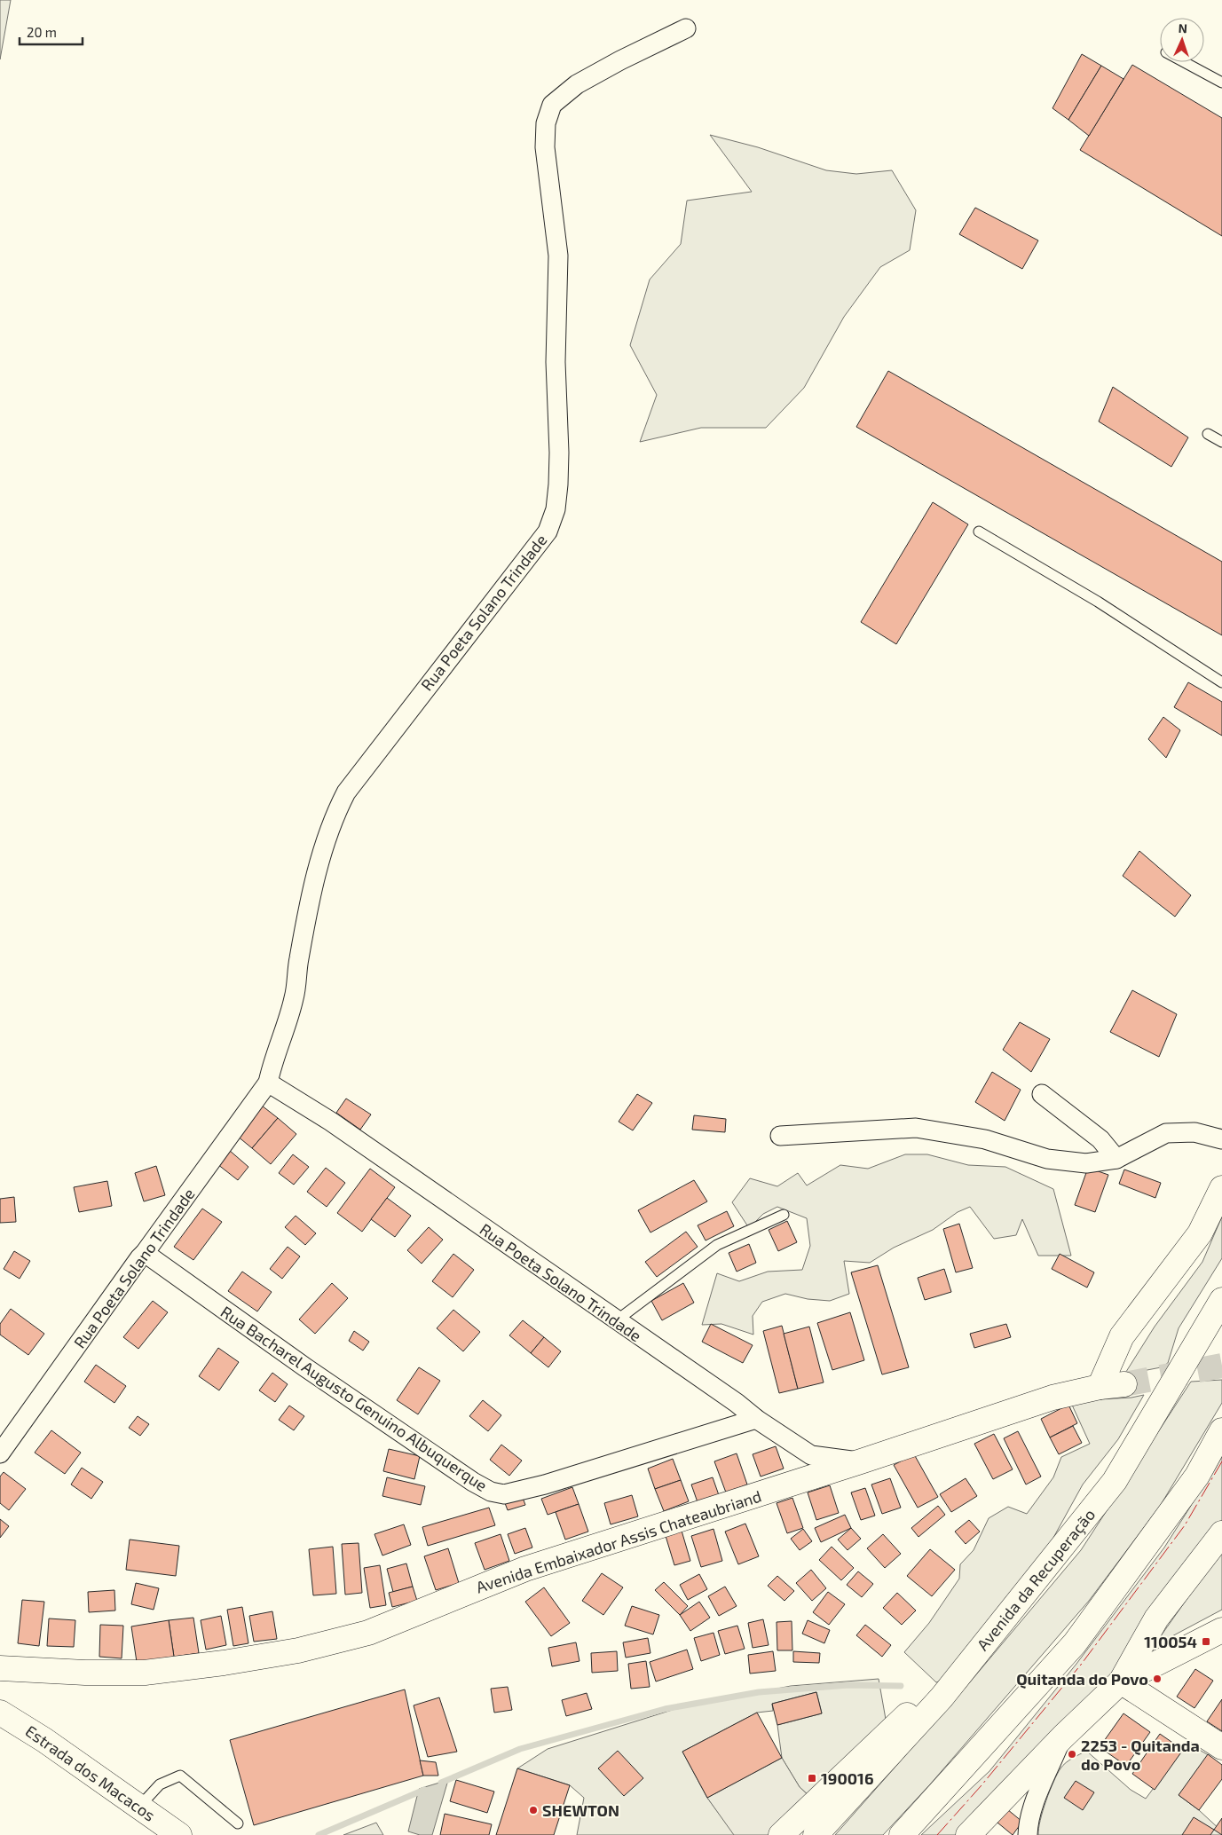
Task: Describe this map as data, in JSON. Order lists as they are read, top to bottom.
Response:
{
  "streets": {
    "main road": ["Avenida Embaixador Assis Chateaubriand", "Avenida da Recuperação", "Estrada dos Macacos"],
    "street": ["Rua Poeta Solano Trindade", "Rua Bacharel Augusto Genuino Albuquerque"]
  },
  "crossings": [
    ["Rua Poeta Solano Trindade", "Rua Bacharel Augusto Genuino Albuquerque"],
    ["Rua Poeta Solano Trindade", "Avenida Embaixador Assis Chateaubriand"]
  ],
  "places": {
    "transit": ["110054", "190016"],
    "other": ["Quitanda do Povo", "2253 - Quitanda do Povo", "SHEWTON"]
  },
  "scale_bar": "20 m",
  "north": "top"
}
